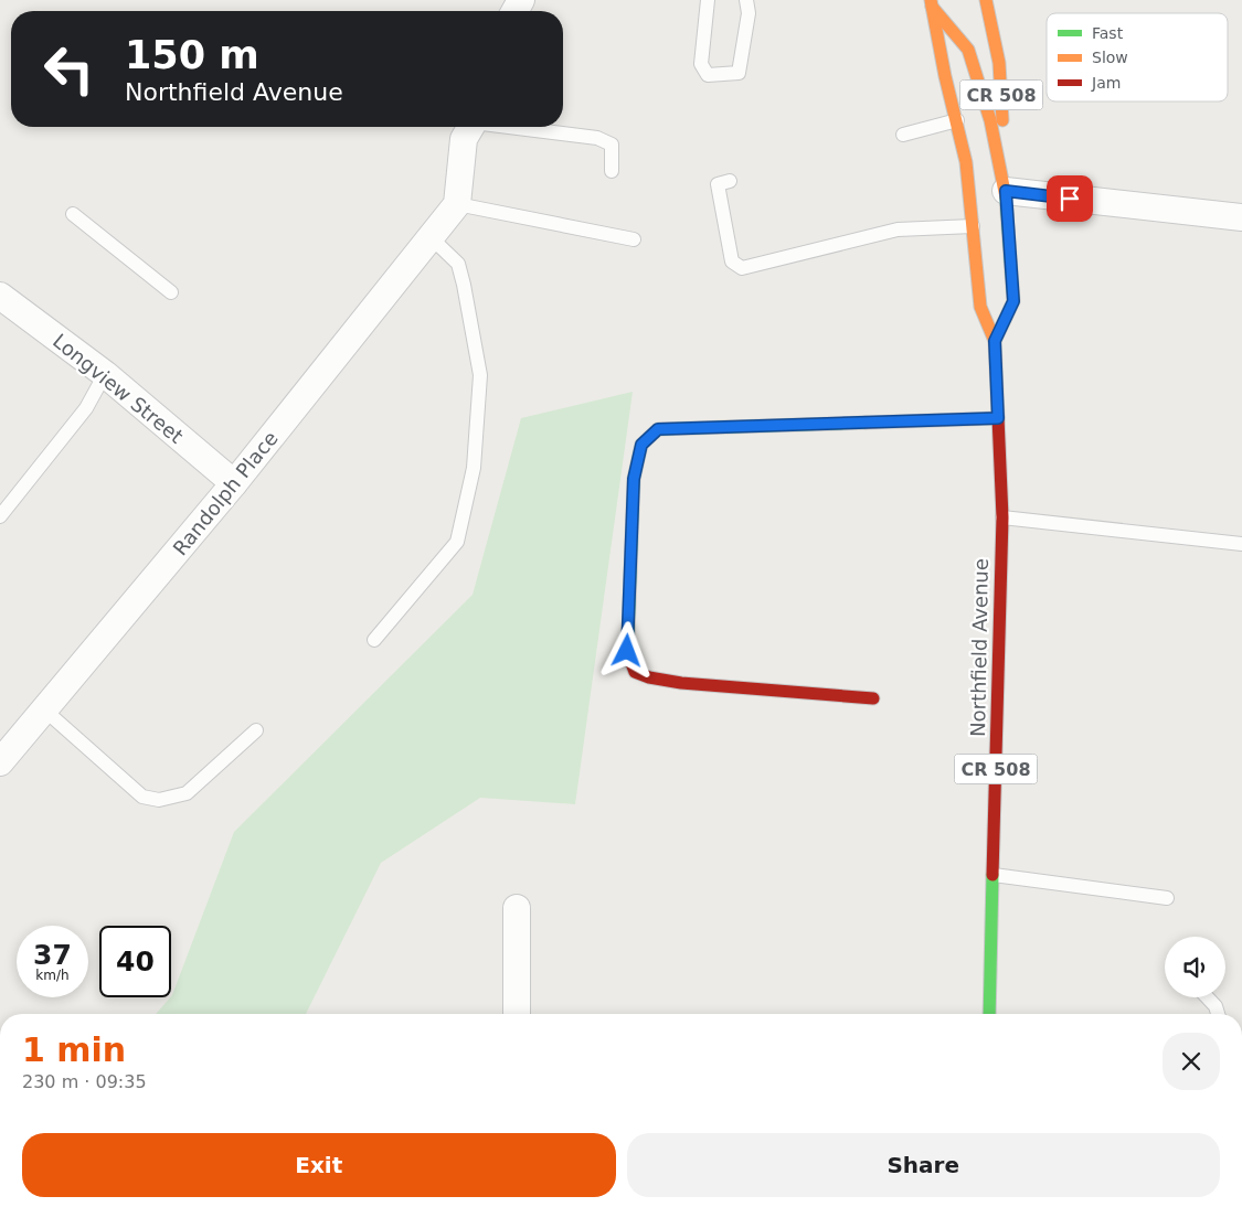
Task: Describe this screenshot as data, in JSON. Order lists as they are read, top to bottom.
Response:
{
  "streets": {
    "main road": ["CR 508", "Northfield Avenue"],
    "street": ["Longview Street", "Randolph Place"]
  },
  "crossings": [
    ["CR 508", "Northfield Avenue"],
    ["Longview Street", "Randolph Place"]
  ],
  "legend": ["Fast", "Slow", "Jam"],
  "page": {
    "turn": ["150 m", "Northfield Avenue"],
    "speed": "37 km/h",
    "limit": "40",
    "heading": ["1 min", "230 m · 09:35"],
    "buttons": ["Exit", "Share"]
  }
}
